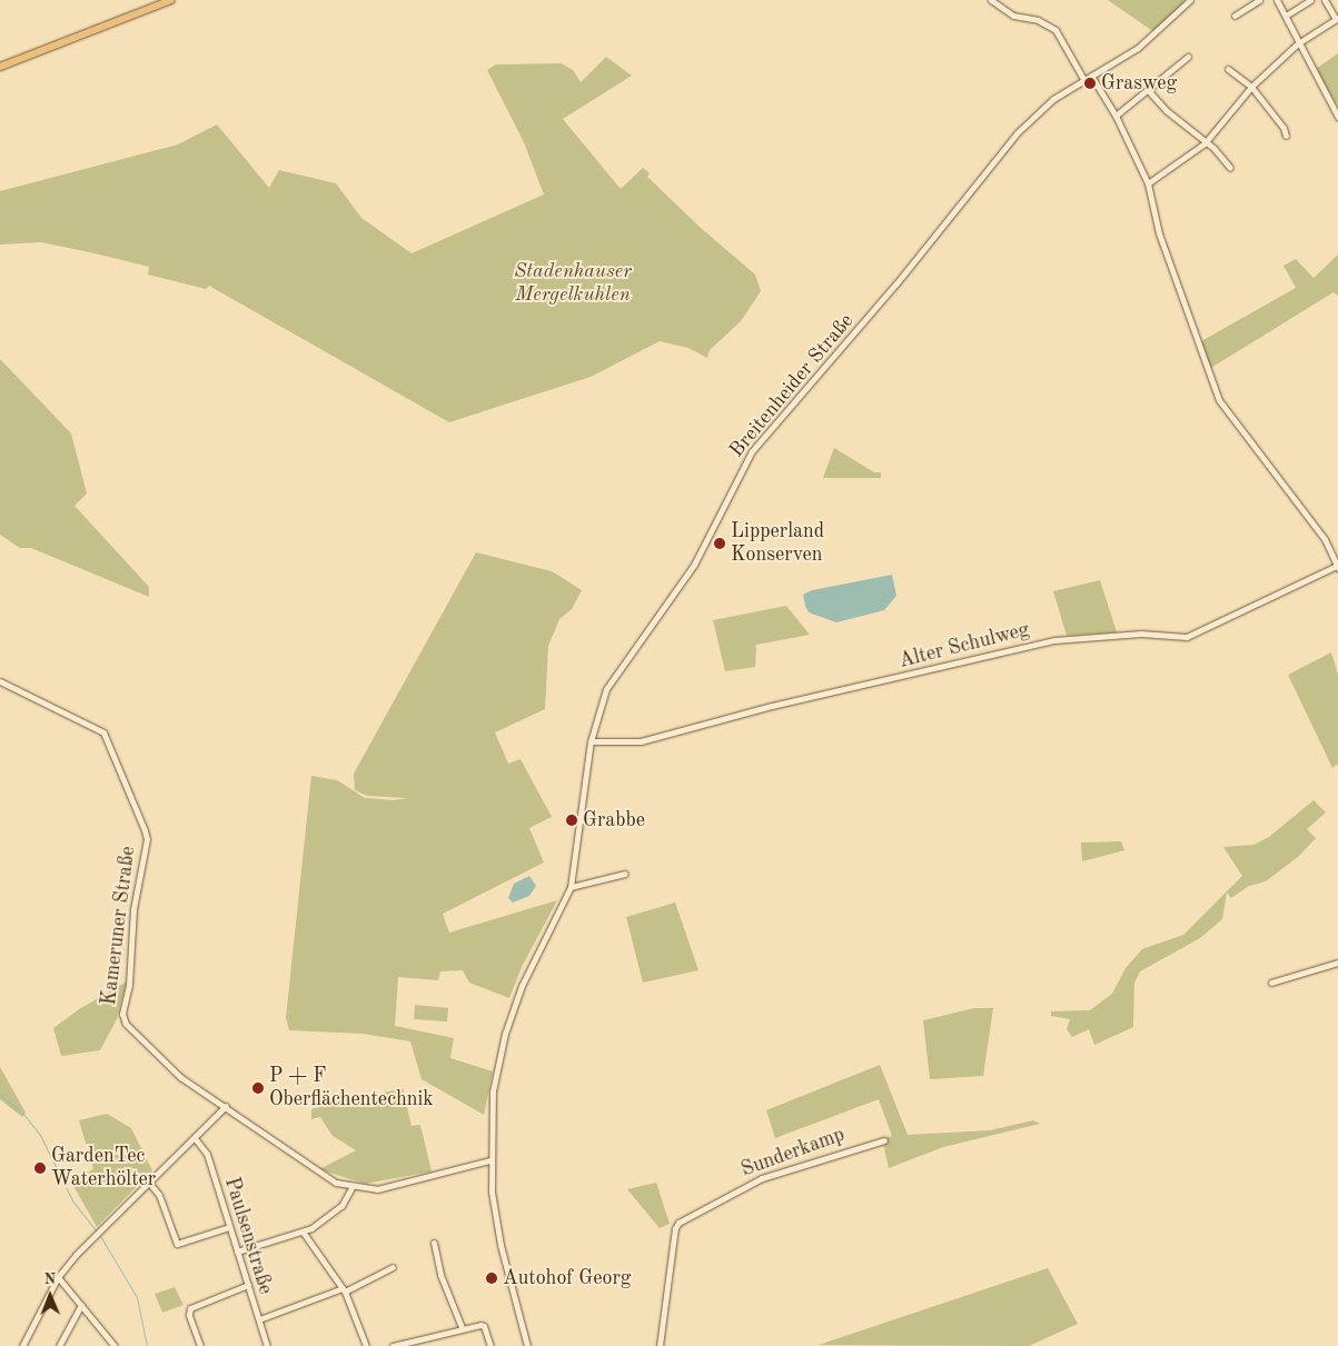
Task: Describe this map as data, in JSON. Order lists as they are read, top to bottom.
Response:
{
  "streets": {
    "street": [
      "Breitenheider Straße",
      "Alter Schulweg",
      "Kameruner Straße",
      "Sunderkamp",
      "Paulsenstraße"
    ]
  },
  "crossings": [
    ["Breitenheider Straße", "Alter Schulweg"],
    ["Breitenheider Straße", "Kameruner Straße"]
  ],
  "parks": ["Stadenhauser Mergelkuhlen"],
  "places": [
    "Grasweg",
    "Lipperland Konserven",
    "Grabbe",
    "P + F Oberflächentechnik",
    "GardenTec Waterhölter",
    "Autohof Georg"
  ],
  "north": "top"
}
